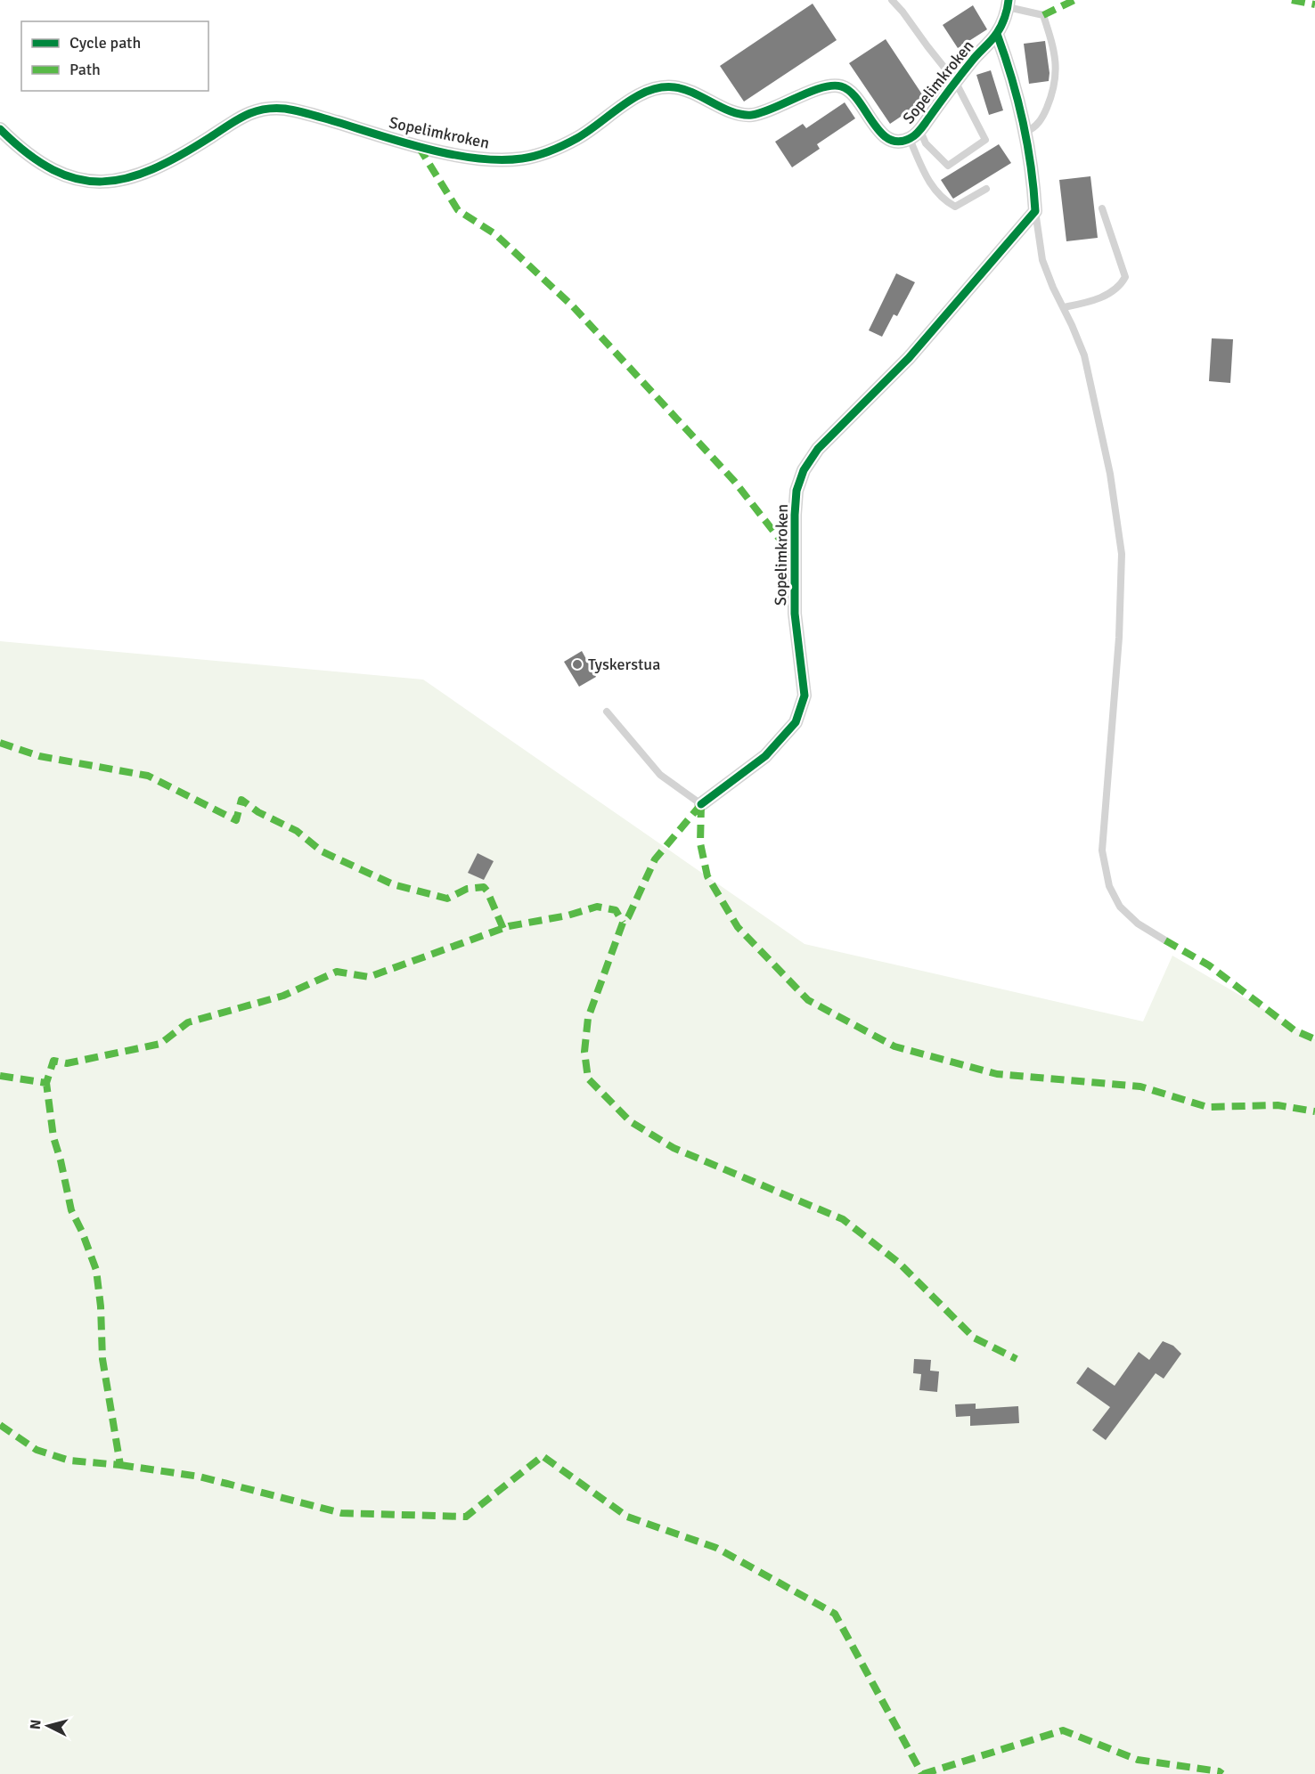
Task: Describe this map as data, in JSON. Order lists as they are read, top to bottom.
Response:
{
  "streets": {
    "street": ["Sopelimkroken"]
  },
  "places": ["Tyskerstua"],
  "legend": ["Cycle path", "Path"],
  "north": "left"
}
